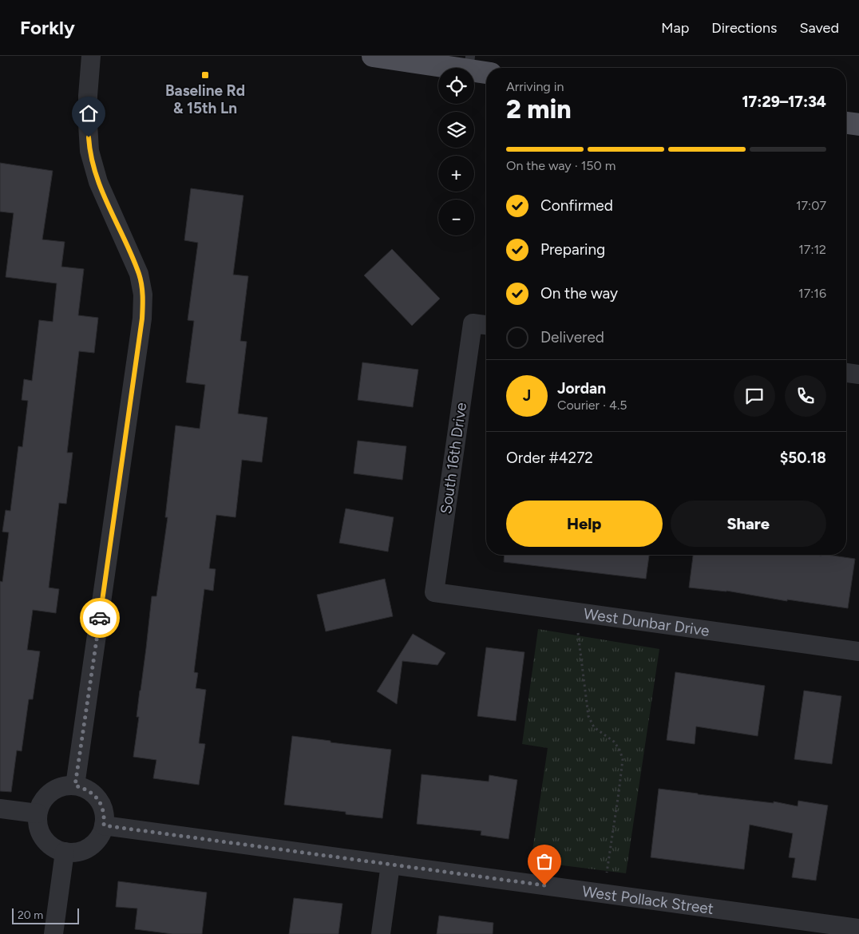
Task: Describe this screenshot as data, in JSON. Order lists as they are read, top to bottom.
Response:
{
  "streets": {
    "street": ["South 16th Drive", "West Dunbar Drive", "West Pollack Street"]
  },
  "crossings": [
    ["South 16th Drive", "West Dunbar Drive"]
  ],
  "places": {
    "transit": ["Baseline Rd & 15th Ln"]
  },
  "scale_bar": "20 m",
  "page": {
    "header": "Forkly",
    "nav": ["Map", "Directions", "Saved"],
    "map_buttons": ["+", "−"],
    "heading": ["2 min", "Arriving in", "17:29–17:34"],
    "panel": [
      "Jordan",
      "Courier · 4.5",
      "Order #4272",
      "$50.18"
    ],
    "bar": "On the way · 150 m",
    "list": [
      ["Confirmed", "17:07"],
      ["Preparing", "17:12"],
      ["On the way", "17:16"],
      "Delivered"
    ],
    "round": "J",
    "buttons": ["Help", "Share"],
    "scale": "20 m"
  }
}
